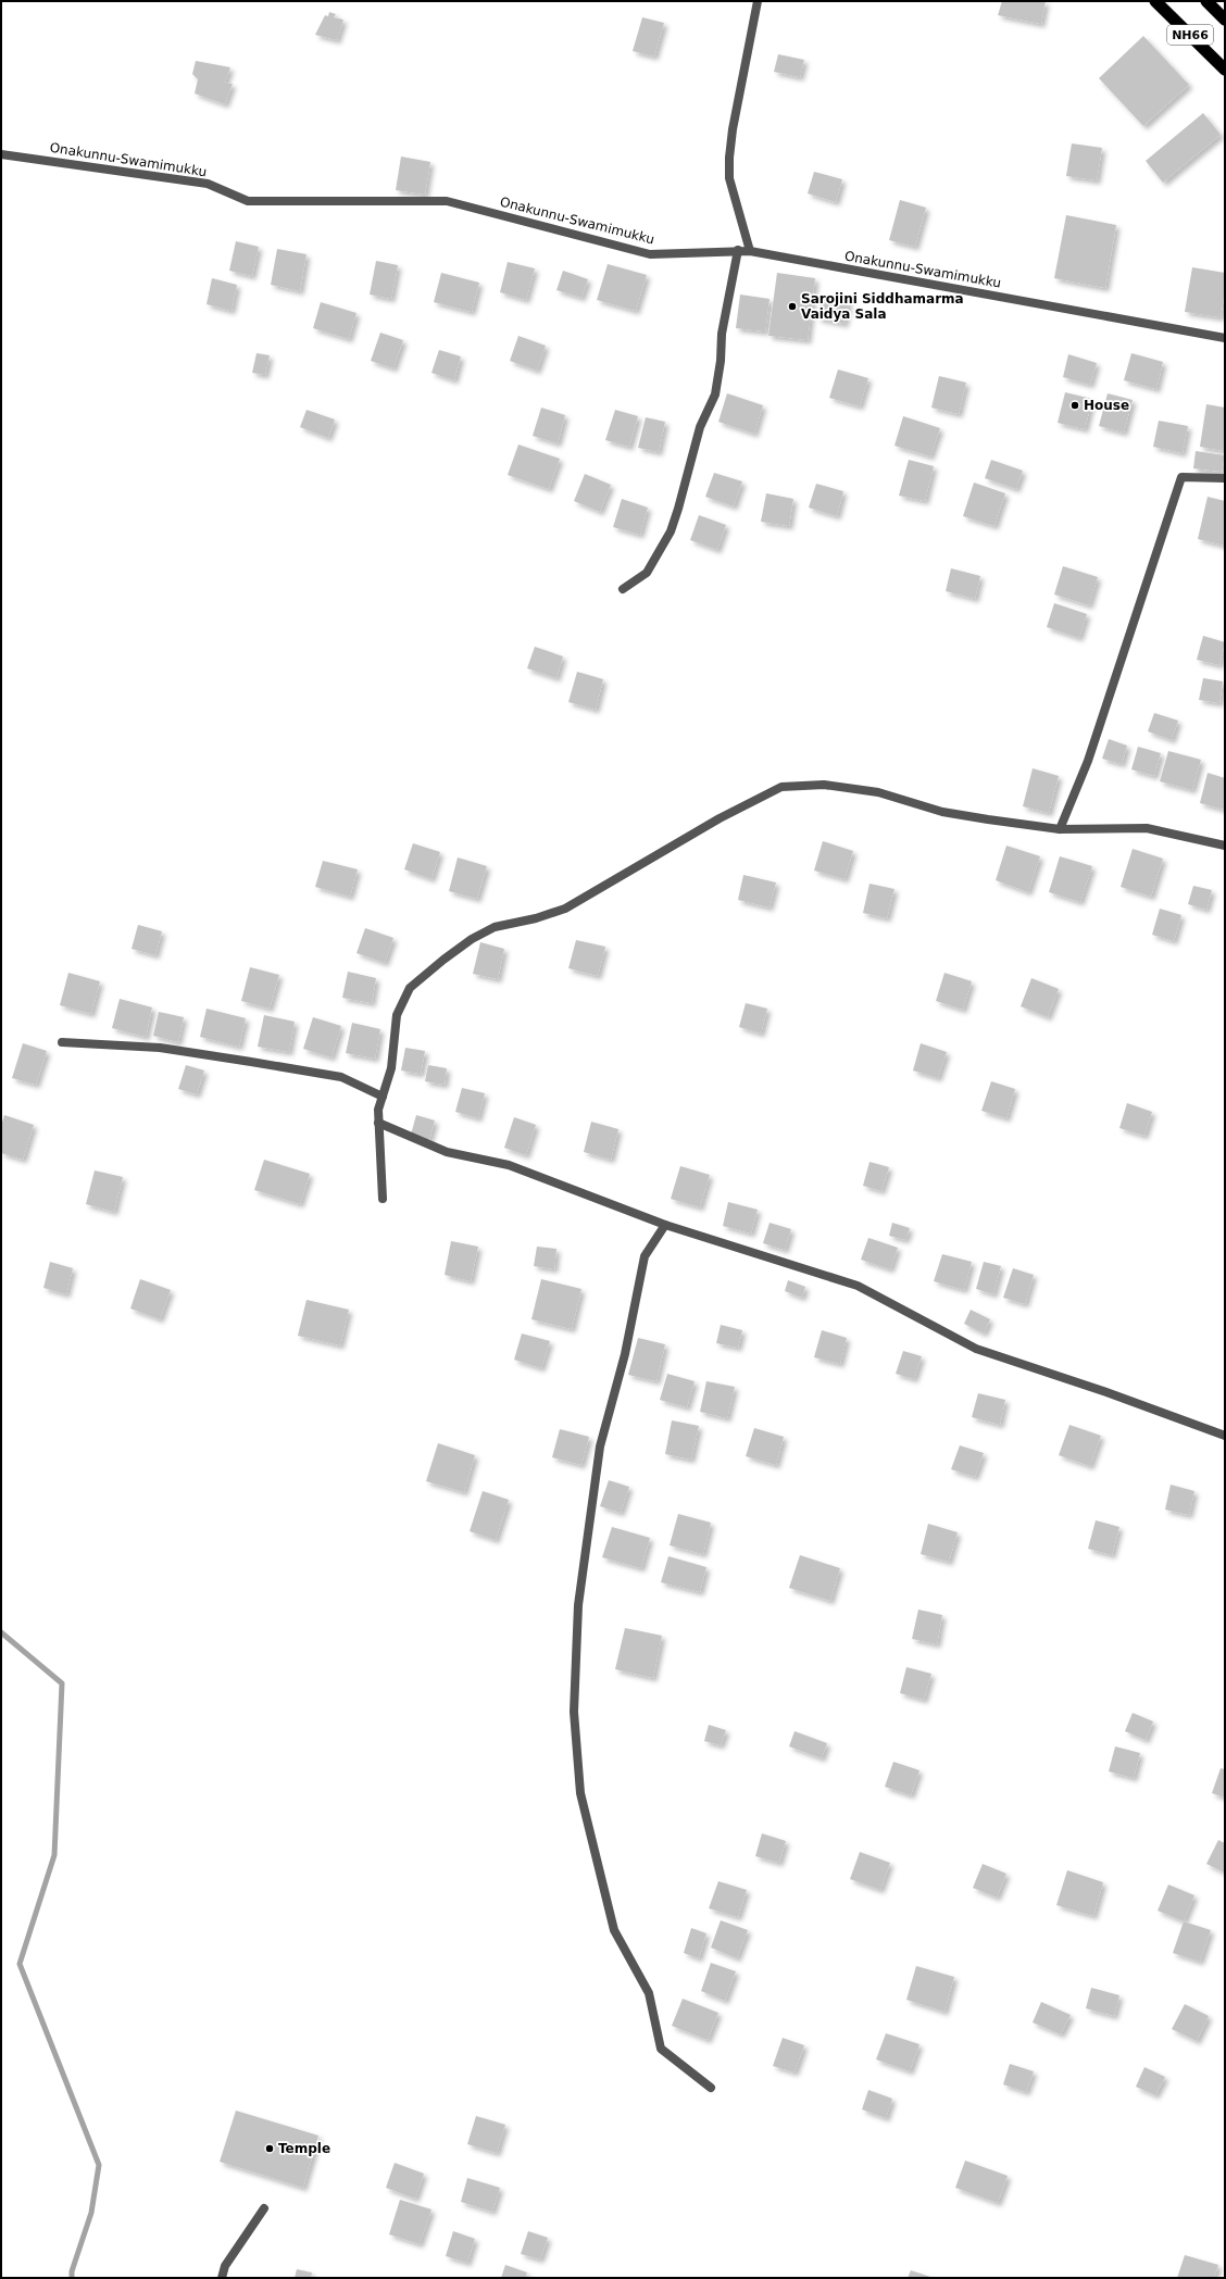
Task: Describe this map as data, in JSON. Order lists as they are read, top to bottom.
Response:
{
  "streets": {
    "highway": ["NH66"],
    "street": ["Onakunnu-Swamimukku"]
  },
  "places": ["Sarojini Siddhamarma Vaidya Sala", "House", "Temple"]
}
